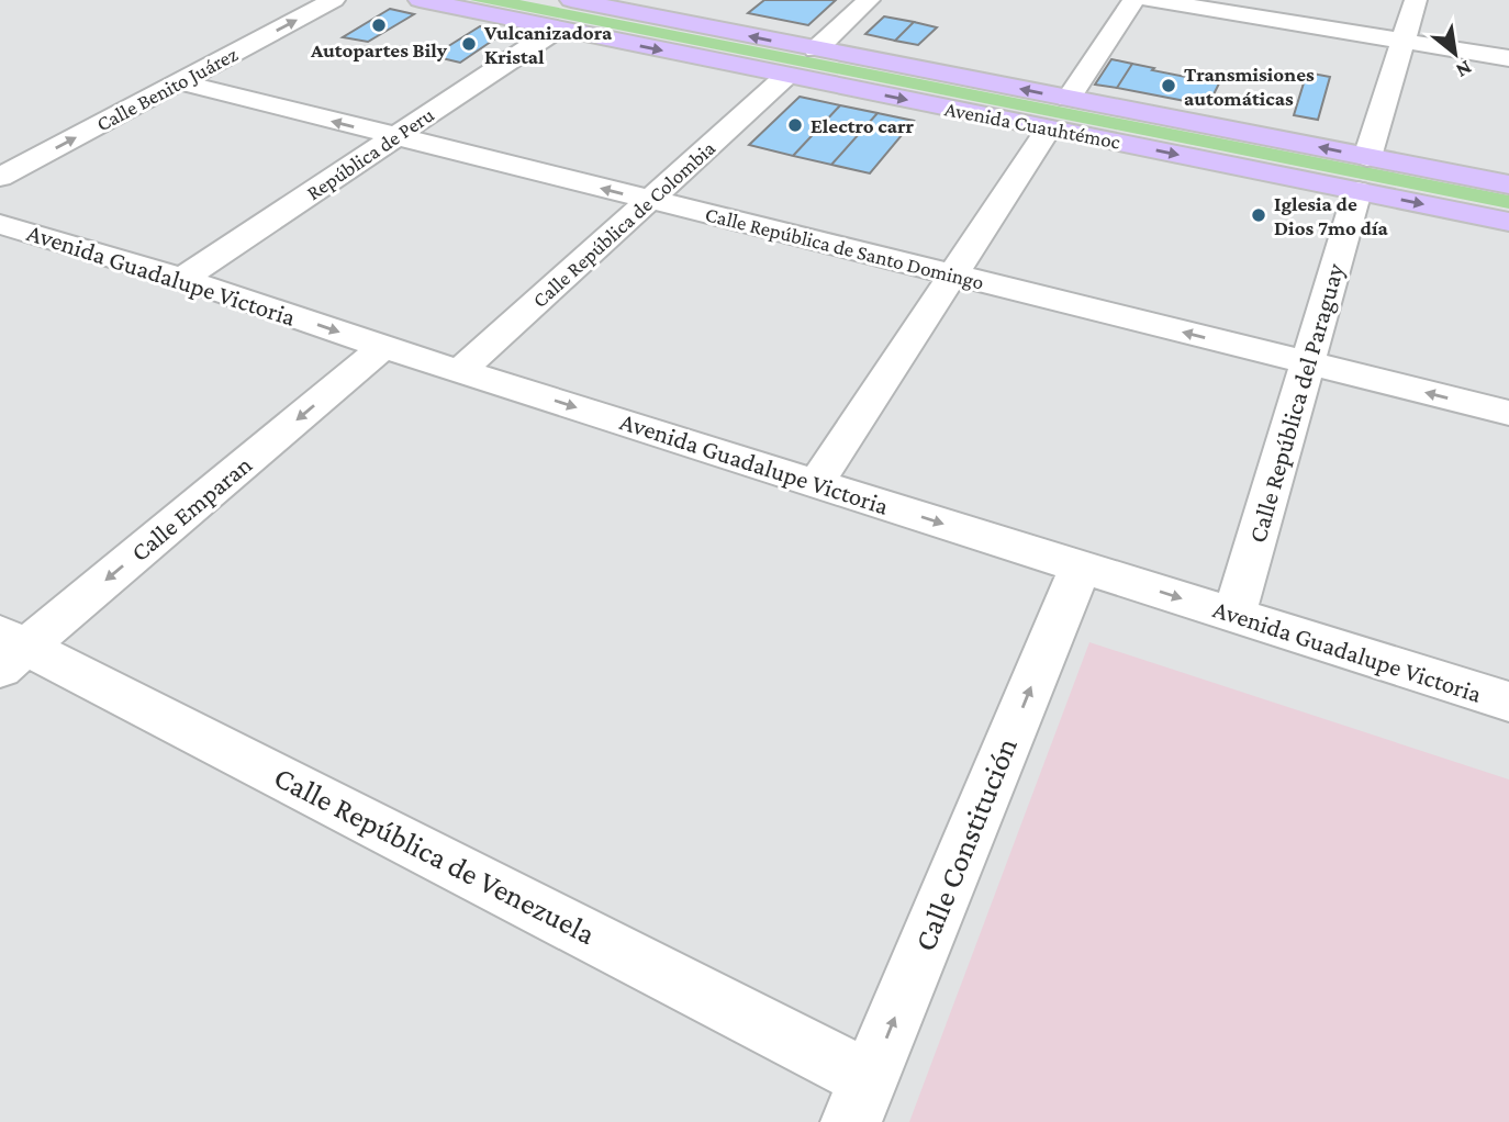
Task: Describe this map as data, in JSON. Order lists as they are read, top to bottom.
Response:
{
  "streets": {
    "main road": ["Avenida Cuauhtémoc"],
    "street": [
      "Calle Benito Juárez",
      "República de Peru",
      "Calle República de Colombia",
      "Calle República de Santo Domingo",
      "Avenida Guadalupe Victoria",
      "Calle República del Paraguay",
      "Calle Emparan",
      "Calle Constitución",
      "Calle República de Venezuela"
    ]
  },
  "crossings": [
    ["Calle Benito Juárez", "Calle República de Santo Domingo"],
    ["Avenida Cuauhtémoc", "República de Peru"],
    ["Avenida Cuauhtémoc", "Calle República de Colombia"],
    ["Avenida Cuauhtémoc", "Calle República del Paraguay"],
    ["República de Peru", "Calle República de Santo Domingo"],
    ["República de Peru", "Avenida Guadalupe Victoria"],
    ["Calle República de Colombia", "Calle República de Santo Domingo"],
    ["Calle República de Colombia", "Avenida Guadalupe Victoria"],
    ["Calle República de Santo Domingo", "Calle República del Paraguay"],
    ["Avenida Guadalupe Victoria", "Calle República del Paraguay"],
    ["Avenida Guadalupe Victoria", "Calle Emparan"],
    ["Avenida Guadalupe Victoria", "Calle Constitución"],
    ["Calle Emparan", "Calle República de Venezuela"],
    ["Calle Constitución", "Calle República de Venezuela"]
  ],
  "one_way": [
    "Calle Benito Juárez",
    "Avenida Guadalupe Victoria",
    "Calle Emparan",
    "Calle Constitución"
  ],
  "places": [
    "Autopartes Bily",
    "Vulcanizadora Kristal",
    "Transmisiones automáticas",
    "Electro carr",
    "Iglesia de Dios 7mo día"
  ],
  "north": "bottom right"
}
